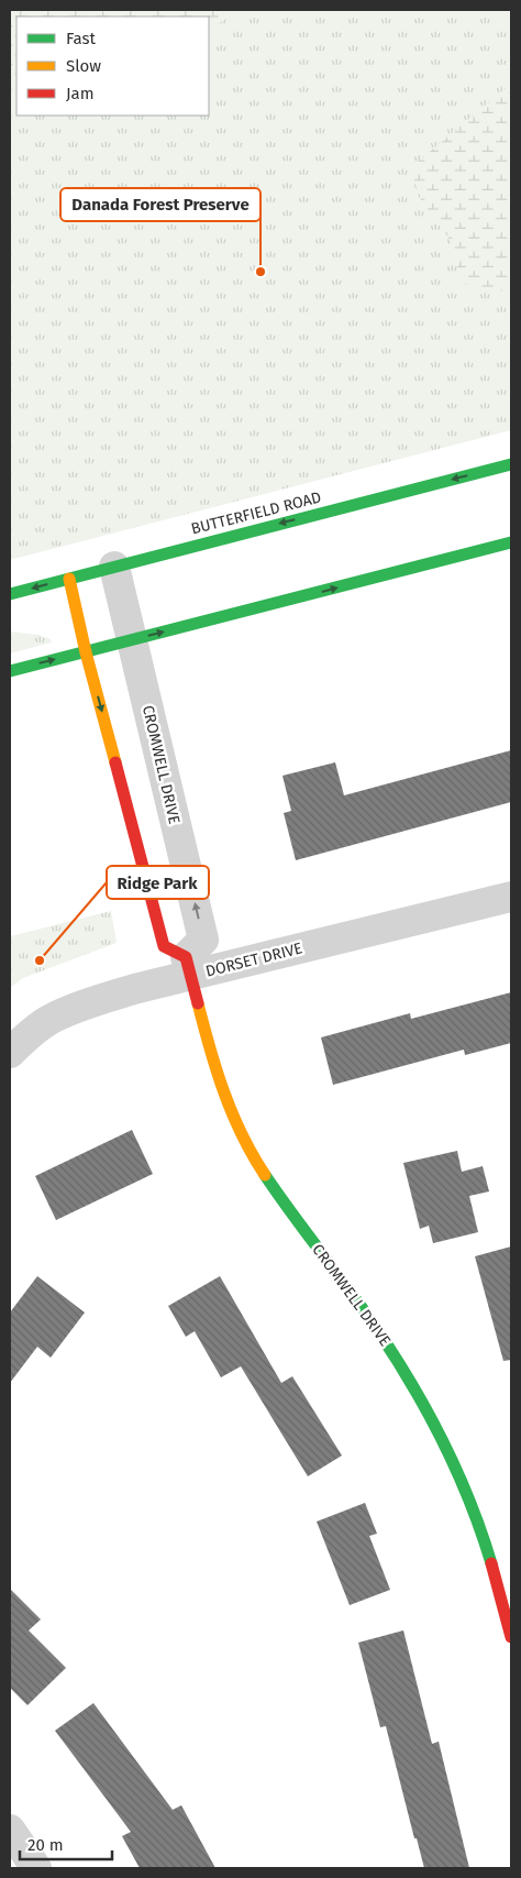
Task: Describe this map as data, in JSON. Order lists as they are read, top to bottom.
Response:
{
  "streets": {
    "street": ["BUTTERFIELD ROAD", "CROMWELL DRIVE", "DORSET DRIVE"]
  },
  "crossings": [
    ["BUTTERFIELD ROAD", "CROMWELL DRIVE"],
    ["CROMWELL DRIVE", "DORSET DRIVE"]
  ],
  "places": ["Danada Forest Preserve", "Ridge Park"],
  "legend": ["Fast", "Slow", "Jam"],
  "scale_bar": "20 m"
}
